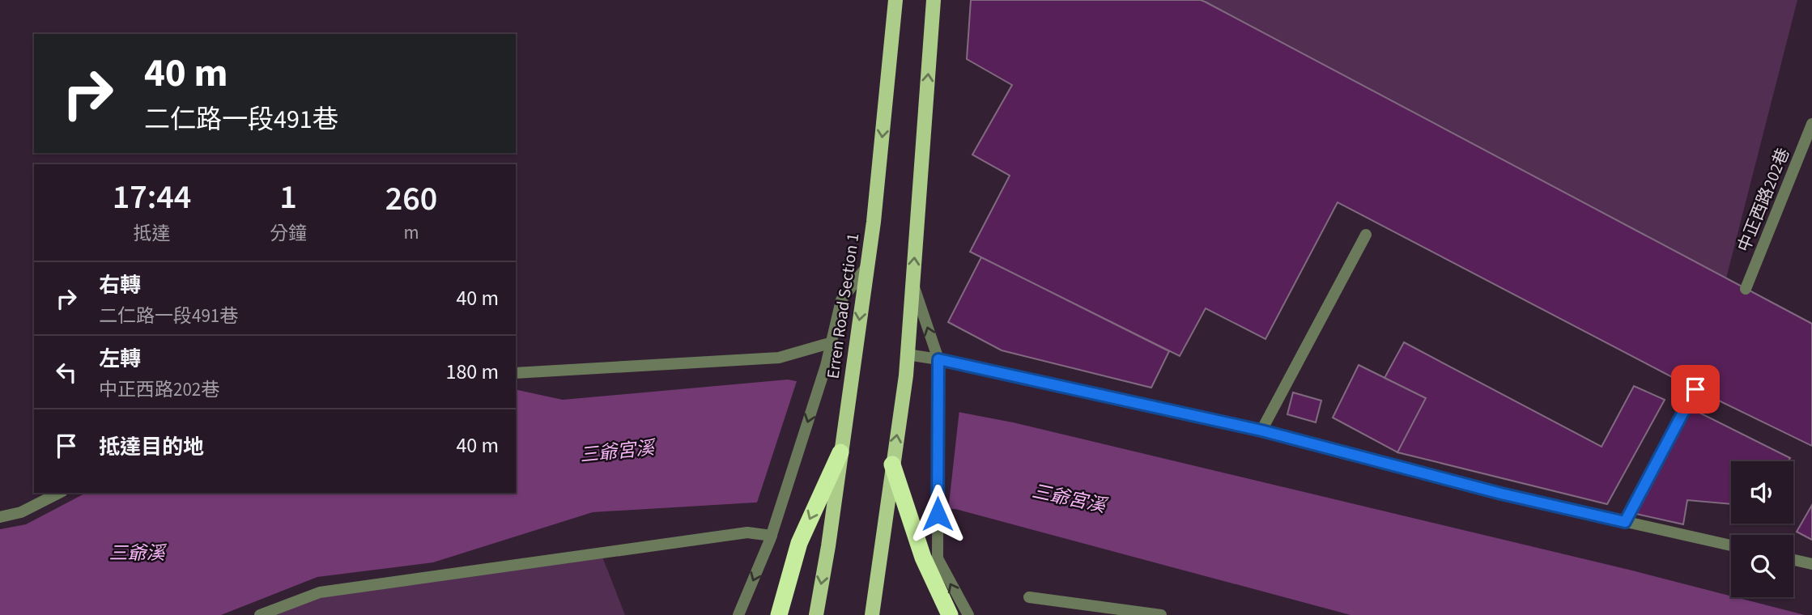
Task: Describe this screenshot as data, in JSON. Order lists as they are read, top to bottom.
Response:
{
  "streets": {
    "main road": ["Erren Road Section 1"],
    "street": ["中正西路202巷"]
  },
  "water": ["三爺宮溪", "三爺溪"],
  "page": {
    "turn": ["40 m", "二仁路一段491巷"],
    "eta": [
      "17:44",
      "抵達",
      "1",
      "分鐘",
      "260",
      "m"
    ],
    "list": [
      {
        "name": "右轉",
        "note": "二仁路一段491巷",
        "value": "40 m"
      },
      {
        "name": "左轉",
        "note": "中正西路202巷",
        "value": "180 m"
      },
      {
        "name": "抵達目的地",
        "value": "40 m"
      }
    ]
  }
}
